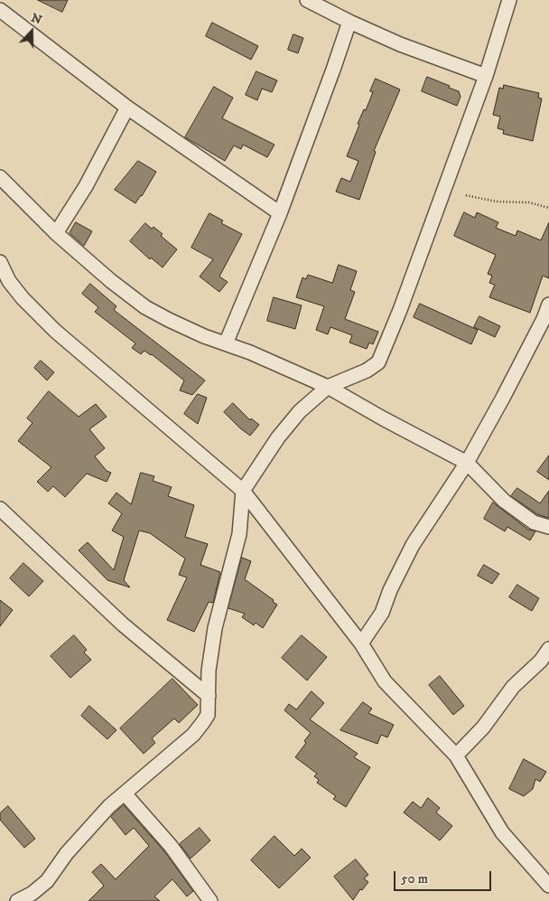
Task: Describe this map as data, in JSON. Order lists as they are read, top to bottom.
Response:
{
  "scale_bar": "50 m",
  "north": "top"
}
